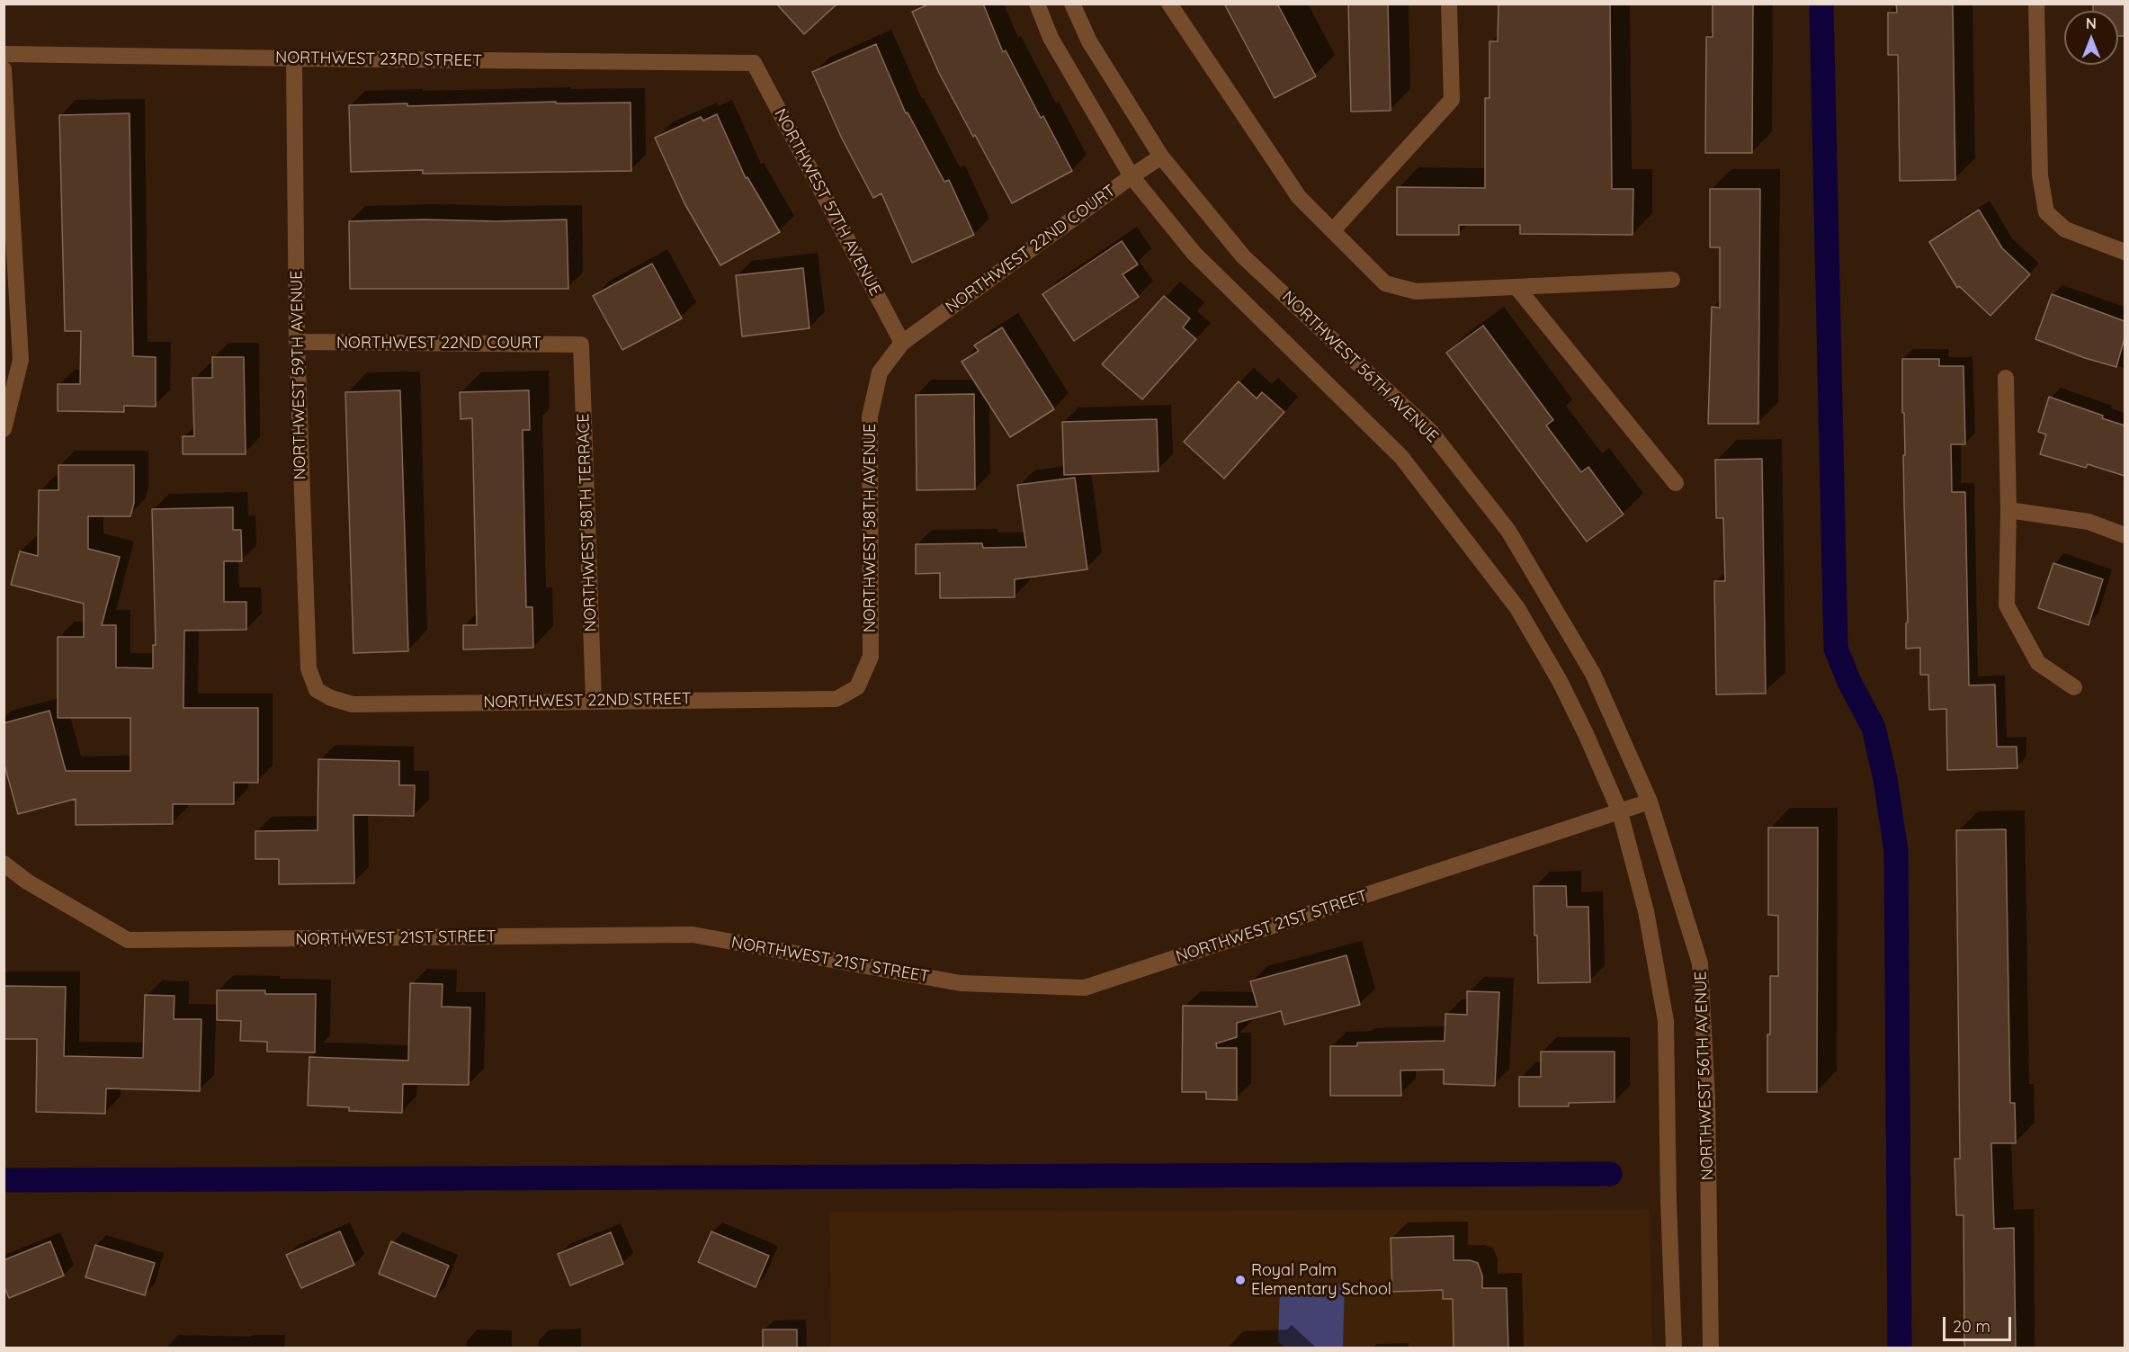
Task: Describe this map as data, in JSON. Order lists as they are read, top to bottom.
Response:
{
  "streets": {
    "street": [
      "NORTHWEST 23RD STREET",
      "NORTHWEST 57TH AVENUE",
      "NORTHWEST 22ND COURT",
      "NORTHWEST 56TH AVENUE",
      "NORTHWEST 59TH AVENUE",
      "NORTHWEST 58TH TERRACE",
      "NORTHWEST 58TH AVENUE",
      "NORTHWEST 22ND STREET",
      "NORTHWEST 21ST STREET"
    ]
  },
  "crossings": [
    ["NORTHWEST 23RD STREET", "NORTHWEST 57TH AVENUE"],
    ["NORTHWEST 23RD STREET", "NORTHWEST 59TH AVENUE"],
    ["NORTHWEST 57TH AVENUE", "NORTHWEST 22ND COURT"],
    ["NORTHWEST 57TH AVENUE", "NORTHWEST 58TH AVENUE"],
    ["NORTHWEST 22ND COURT", "NORTHWEST 56TH AVENUE"],
    ["NORTHWEST 22ND COURT", "NORTHWEST 59TH AVENUE"],
    ["NORTHWEST 22ND COURT", "NORTHWEST 58TH TERRACE"],
    ["NORTHWEST 22ND COURT", "NORTHWEST 58TH AVENUE"],
    ["NORTHWEST 56TH AVENUE", "NORTHWEST 21ST STREET"],
    ["NORTHWEST 59TH AVENUE", "NORTHWEST 22ND STREET"],
    ["NORTHWEST 58TH TERRACE", "NORTHWEST 22ND STREET"],
    ["NORTHWEST 58TH AVENUE", "NORTHWEST 22ND STREET"]
  ],
  "places": ["Royal Palm Elementary School"],
  "scale_bar": "20 m",
  "north": "top"
}
